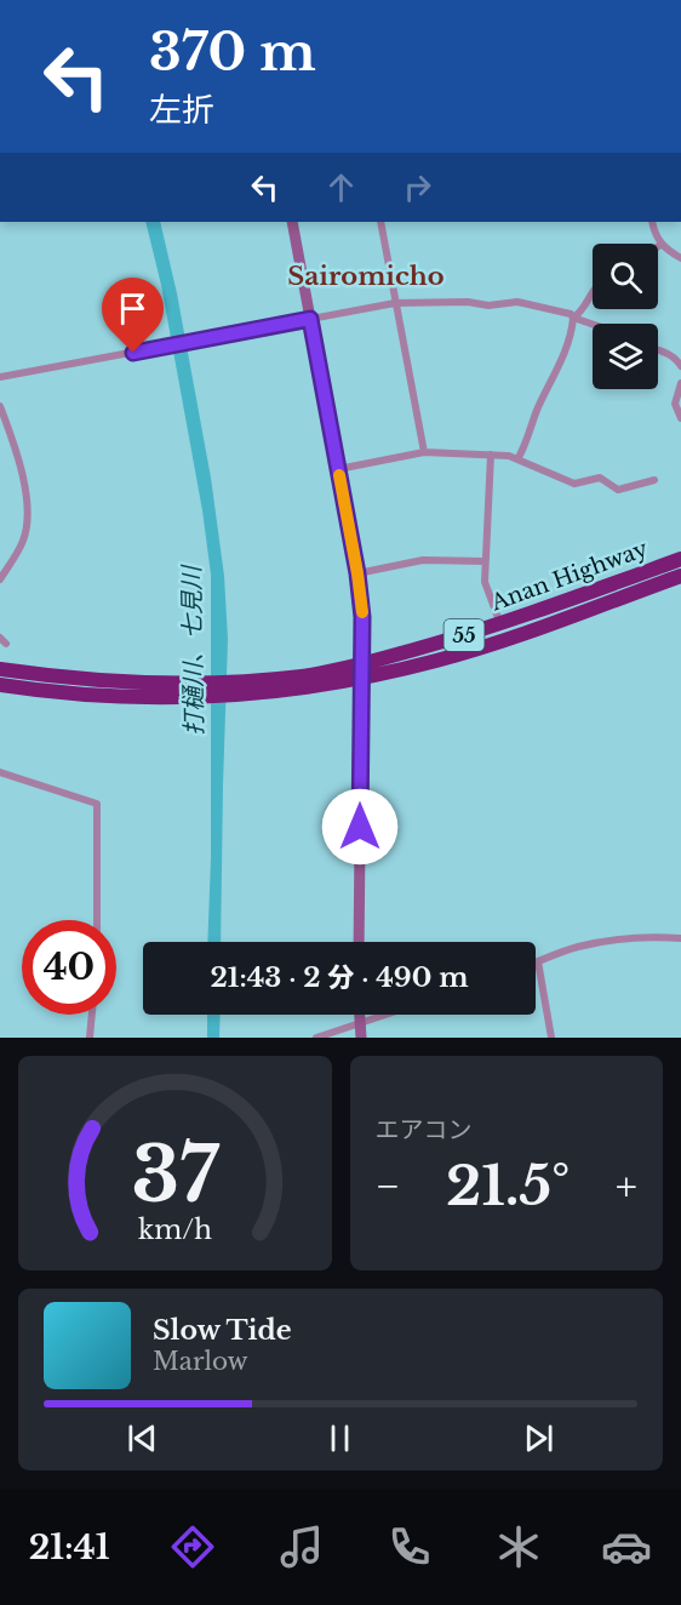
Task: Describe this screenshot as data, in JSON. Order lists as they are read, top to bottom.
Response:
{
  "streets": {
    "highway": ["Anan Highway", "55"]
  },
  "districts": ["Sairomicho"],
  "water": ["打樋川、七見川"],
  "page": {
    "turn": ["370 m", "左折"],
    "limit": "40",
    "trip": "21:43 · 2 分 · 490 m",
    "tile": "エアコン",
    "heat": ["−", "21.5°", "+"],
    "song": ["Slow Tide", "Marlow"],
    "tabs": "21:41",
    "gauge": ["37", "km/h"]
  }
}
